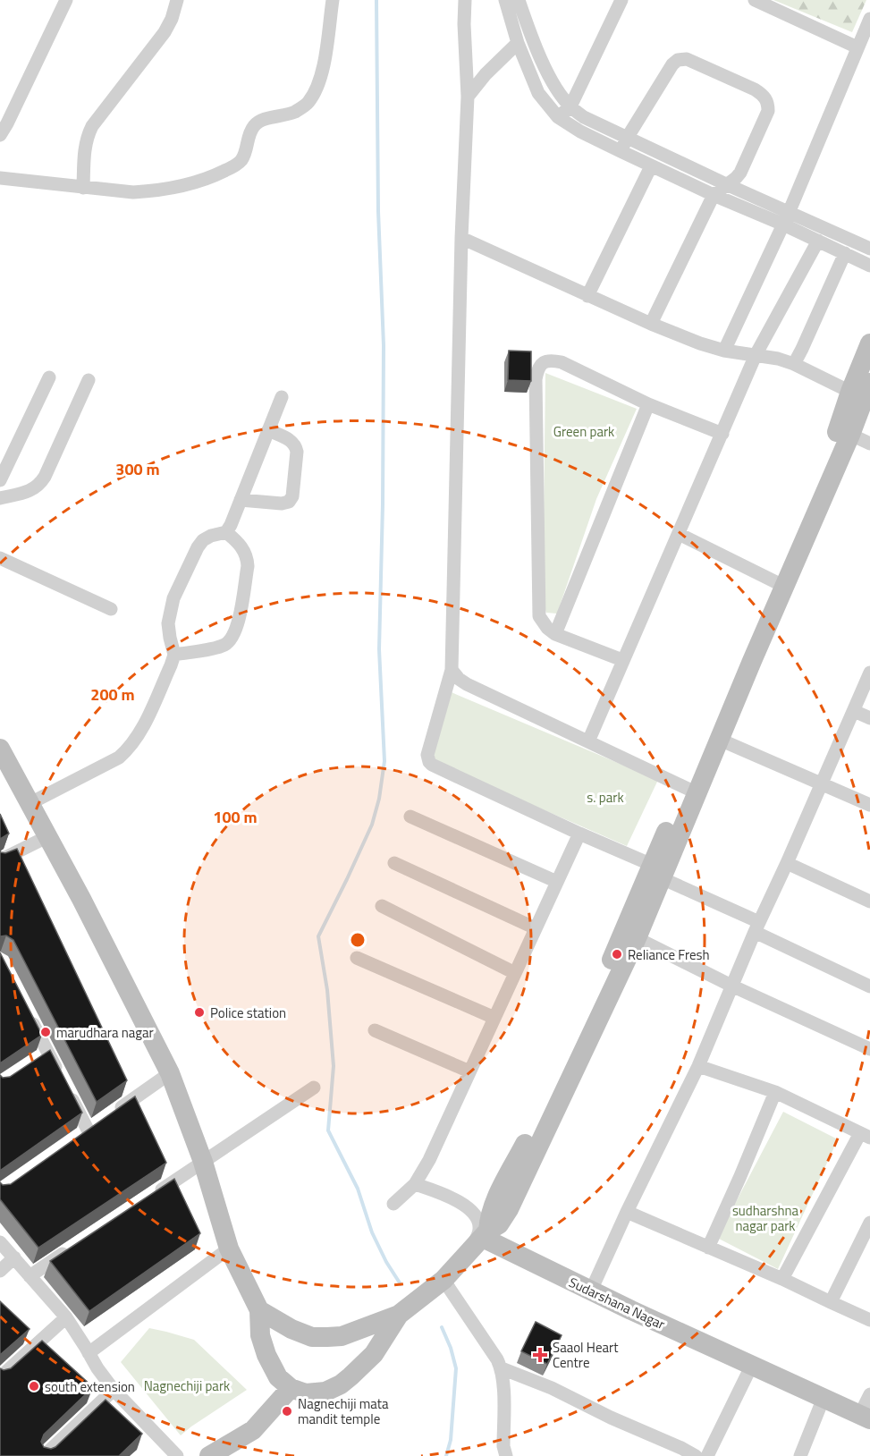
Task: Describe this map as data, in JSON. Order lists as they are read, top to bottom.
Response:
{
  "streets": {
    "street": ["Sudarshana Nagar"]
  },
  "parks": [
    "Green park",
    "s. park",
    "sudharshna nagar park",
    "Nagnechiji park"
  ],
  "places": {
    "other": [
      "Reliance Fresh",
      "Police station",
      "marudhara nagar",
      "south extension",
      "Nagnechiji mata mandit temple"
    ],
    "health": ["Saaol Heart Centre"]
  },
  "rings": ["300 m", "200 m", "100 m"]
}
